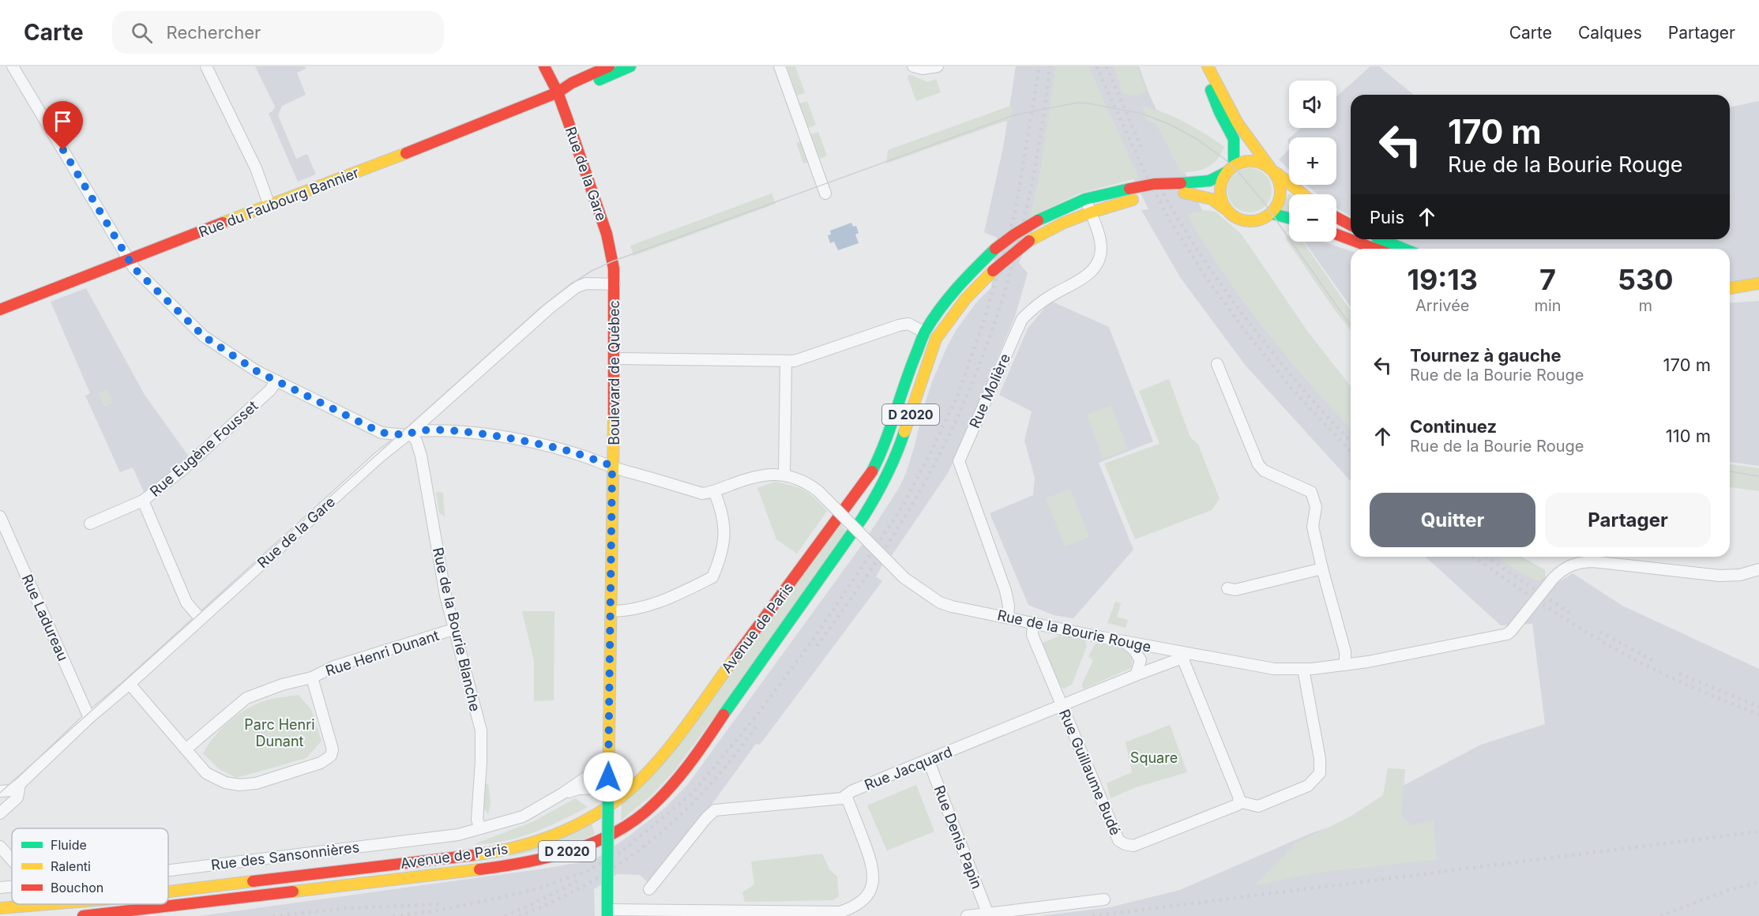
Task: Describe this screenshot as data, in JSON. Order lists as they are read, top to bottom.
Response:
{
  "streets": {
    "main road": [
      "Rue de la Gare",
      "Rue du Faubourg Bannier",
      "Boulevard de Québec",
      "D 2020",
      "Avenue de Paris"
    ],
    "street": [
      "Rue Molière",
      "Rue Eugène Fousset",
      "Rue Ladureau",
      "Rue de la Bourie Blanche",
      "Rue de la Bourie Rouge",
      "Rue Henri Dunant",
      "Rue Jacquard",
      "Rue Guillaume Budé",
      "Rue Denis Papin",
      "Rue des Sansonnières"
    ]
  },
  "crossings": [
    ["Rue de la Gare", "Rue du Faubourg Bannier"],
    ["Rue de la Gare", "Boulevard de Québec"],
    ["Rue de la Gare", "Rue Eugène Fousset"],
    ["Rue de la Gare", "Rue Ladureau"],
    ["Rue de la Gare", "Rue de la Bourie Blanche"],
    ["Rue de la Gare", "Rue de la Bourie Rouge"],
    ["Rue de la Gare", "Rue Henri Dunant"],
    ["Rue du Faubourg Bannier", "Rue de la Bourie Rouge"],
    ["Boulevard de Québec", "Rue de la Bourie Rouge"],
    ["Boulevard de Québec", "Rue des Sansonnières"],
    ["Rue Molière", "Avenue de Paris"],
    ["Rue Molière", "Rue de la Bourie Rouge"],
    ["Rue Eugène Fousset", "Rue de la Bourie Rouge"],
    ["Rue de la Bourie Blanche", "Rue de la Bourie Rouge"],
    ["Rue de la Bourie Blanche", "Rue Henri Dunant"],
    ["Rue de la Bourie Blanche", "Rue des Sansonnières"],
    ["Rue de la Bourie Rouge", "Rue Jacquard"],
    ["Rue de la Bourie Rouge", "Rue Guillaume Budé"],
    ["Rue Jacquard", "Rue Guillaume Budé"],
    ["Rue Jacquard", "Rue Denis Papin"]
  ],
  "parks": ["Parc Henri Dunant", "Square"],
  "legend": ["Fluide", "Ralenti", "Bouchon"],
  "page": {
    "header": "Carte",
    "search": "Rechercher",
    "nav": ["Carte", "Calques", "Partager"],
    "map_buttons": ["+", "−"],
    "turn": ["170 m", "Rue de la Bourie Rouge"],
    "then": "Puis",
    "eta": [
      "19:13",
      "Arrivée",
      "7",
      "min",
      "530",
      "m"
    ],
    "list": [
      {
        "name": "Tournez à gauche",
        "note": "Rue de la Bourie Rouge",
        "value": "170 m"
      },
      {
        "name": "Continuez",
        "note": "Rue de la Bourie Rouge",
        "value": "110 m"
      }
    ],
    "buttons": ["Quitter", "Partager"]
  }
}
